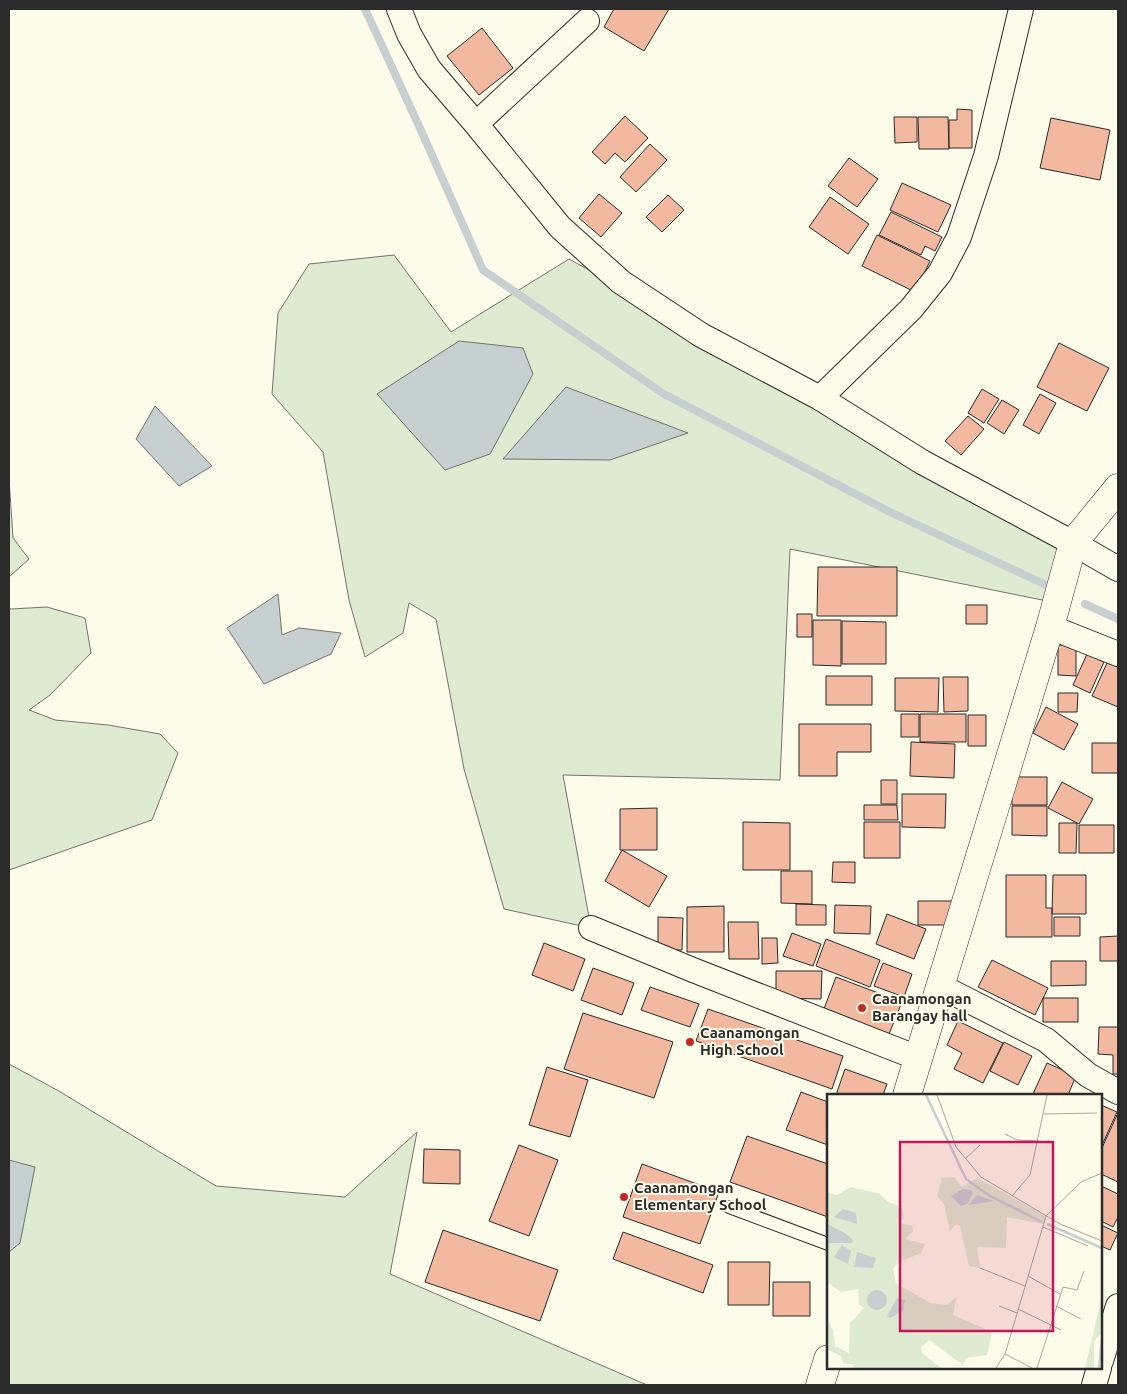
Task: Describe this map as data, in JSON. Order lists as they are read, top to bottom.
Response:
{
  "places": ["Caanamongan Barangay hall", "Caanamongan High School", "Caanamongan Elementary School"]
}
